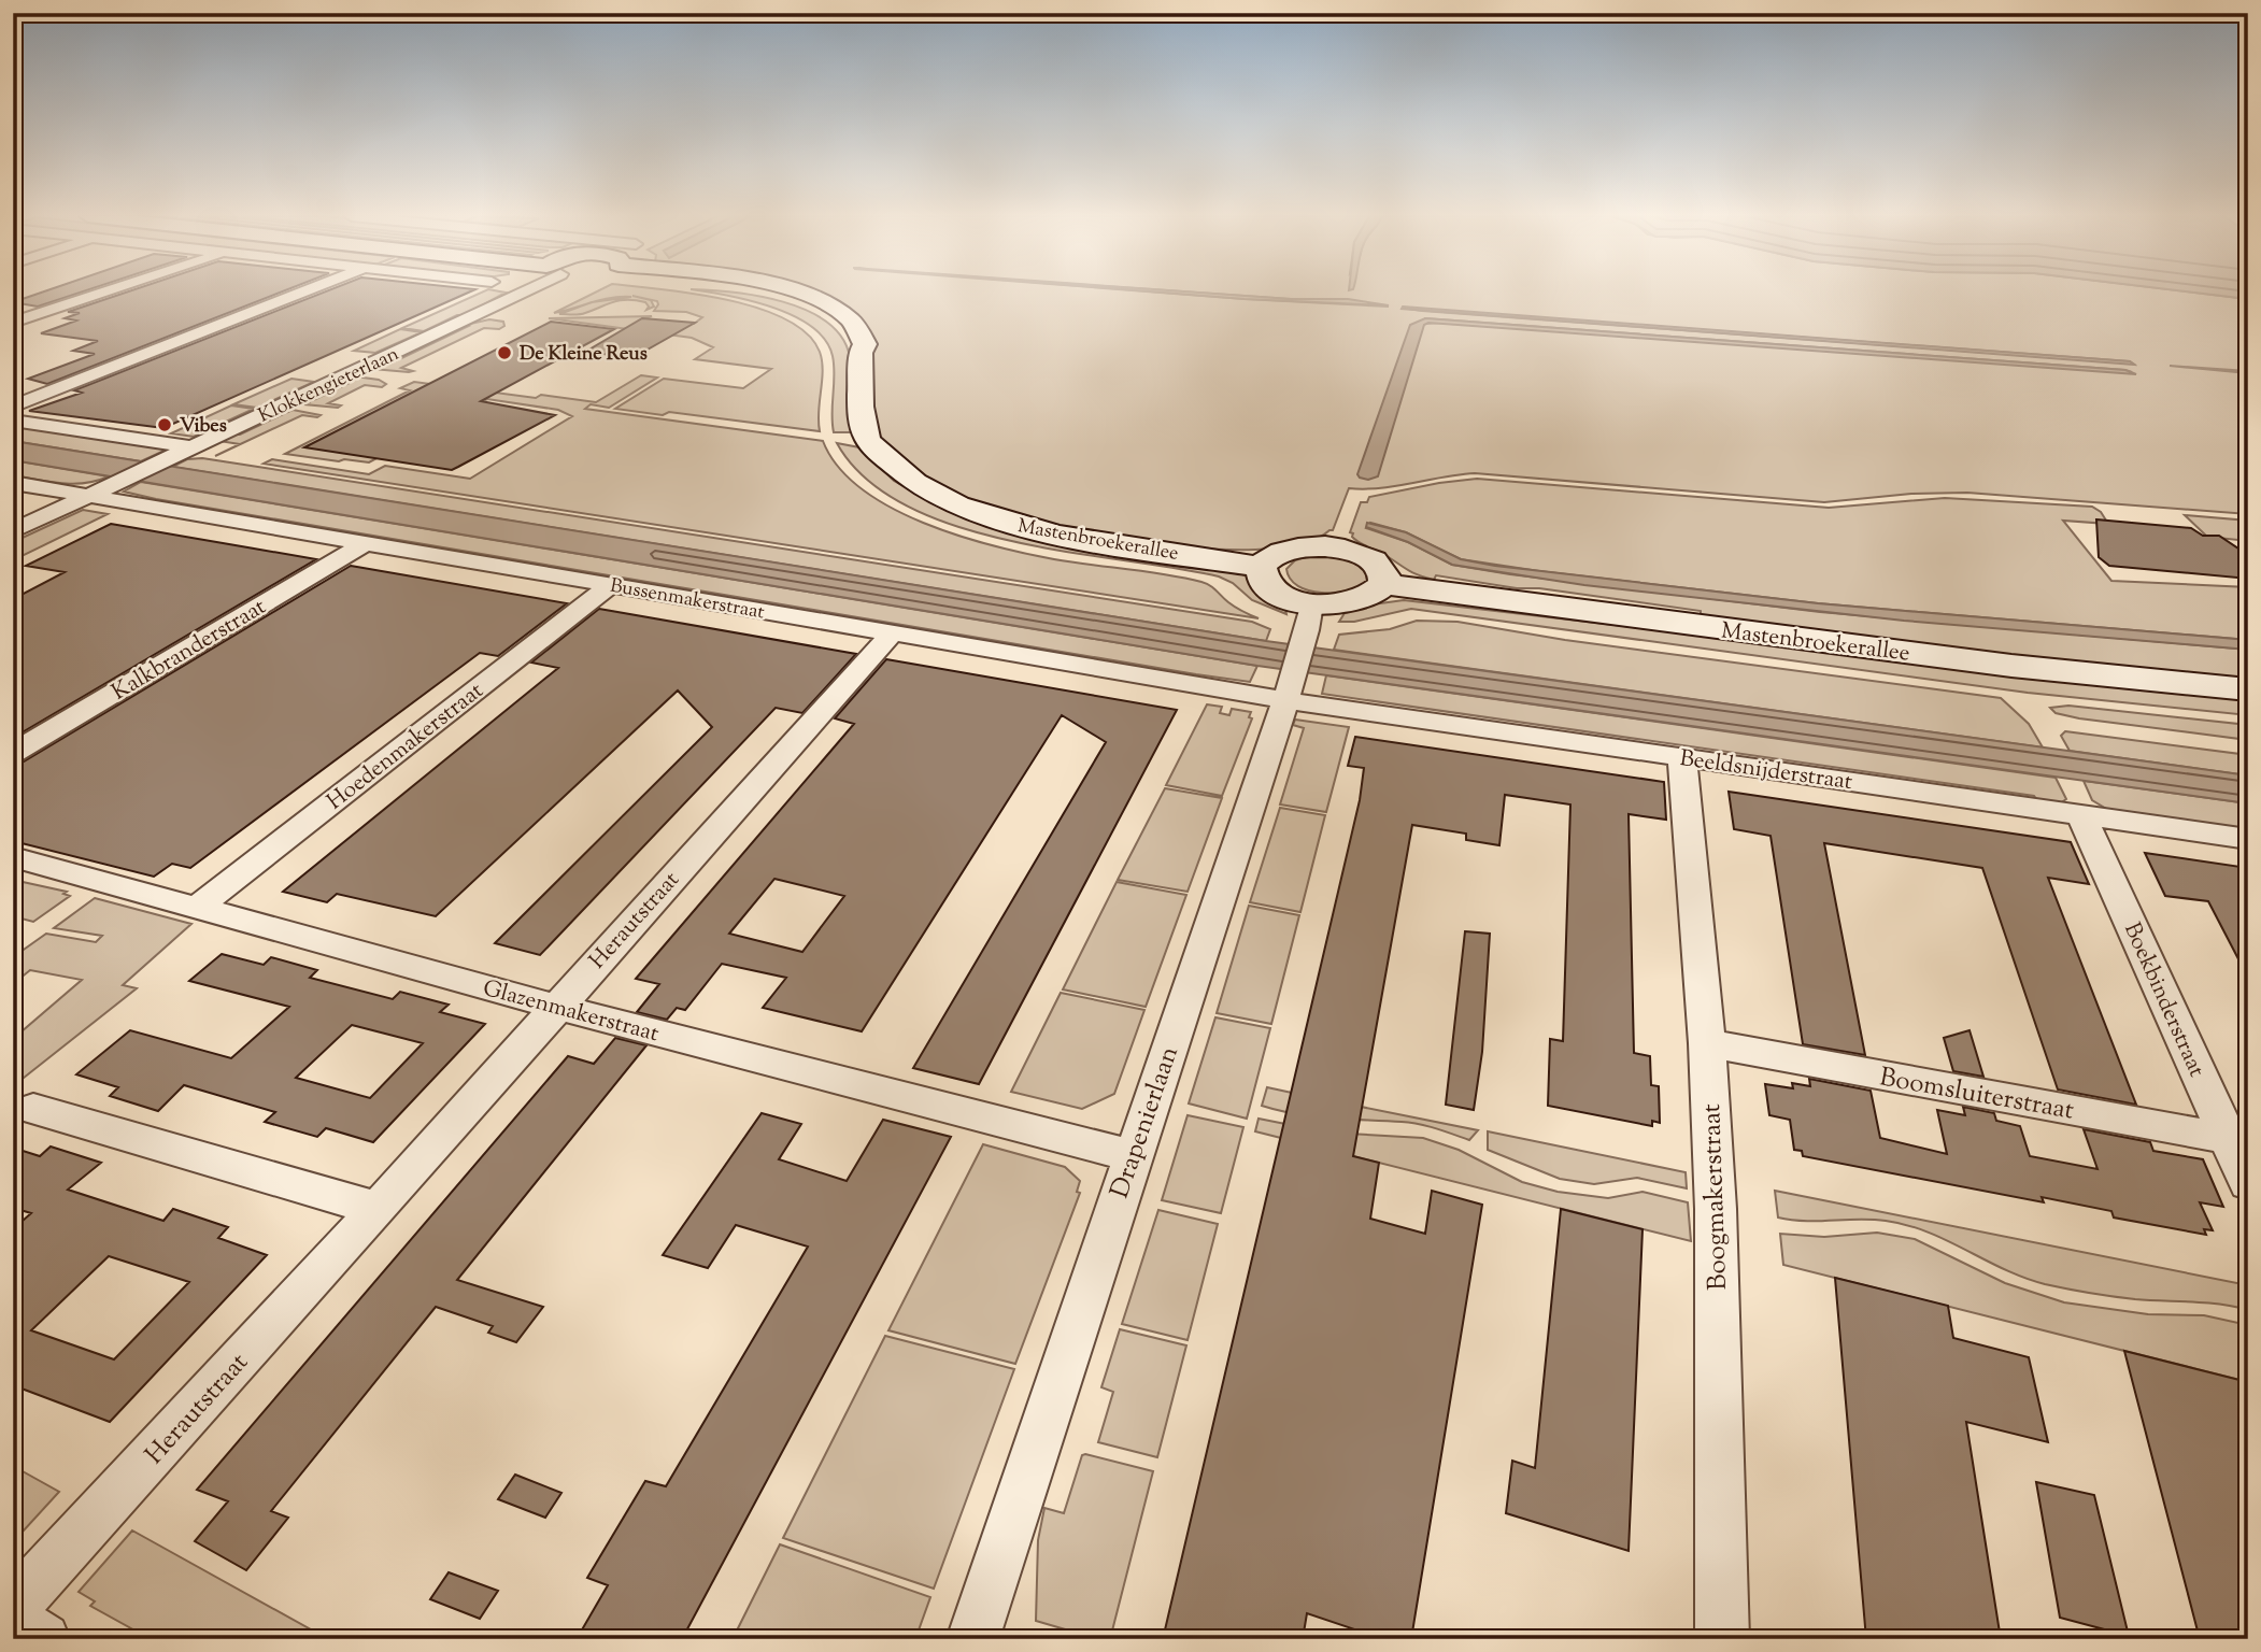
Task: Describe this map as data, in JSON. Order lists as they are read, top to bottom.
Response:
{
  "streets": {
    "main road": ["Mastenbroekerallee"],
    "street": [
      "Klokkengieterlaan",
      "Bussenmakerstraat",
      "Kalkbranderstraat",
      "Hoedenmakerstraat",
      "Beeldsnijderstraat",
      "Herautstraat",
      "Boekbinderstraat",
      "Glazenmakerstraat",
      "Boomsluiterstraat",
      "Drapenierlaan",
      "Boogmakerstraat"
    ]
  },
  "crossings": [
    ["Klokkengieterlaan", "Bussenmakerstraat"],
    ["Bussenmakerstraat", "Kalkbranderstraat"],
    ["Bussenmakerstraat", "Hoedenmakerstraat"],
    ["Bussenmakerstraat", "Beeldsnijderstraat"],
    ["Bussenmakerstraat", "Herautstraat"],
    ["Bussenmakerstraat", "Drapenierlaan"],
    ["Hoedenmakerstraat", "Glazenmakerstraat"],
    ["Beeldsnijderstraat", "Boekbinderstraat"],
    ["Beeldsnijderstraat", "Drapenierlaan"],
    ["Beeldsnijderstraat", "Boogmakerstraat"],
    ["Herautstraat", "Glazenmakerstraat"],
    ["Boekbinderstraat", "Boomsluiterstraat"],
    ["Glazenmakerstraat", "Drapenierlaan"],
    ["Boomsluiterstraat", "Boogmakerstraat"]
  ],
  "places": ["De Kleine Reus", "Vibes"]
}
